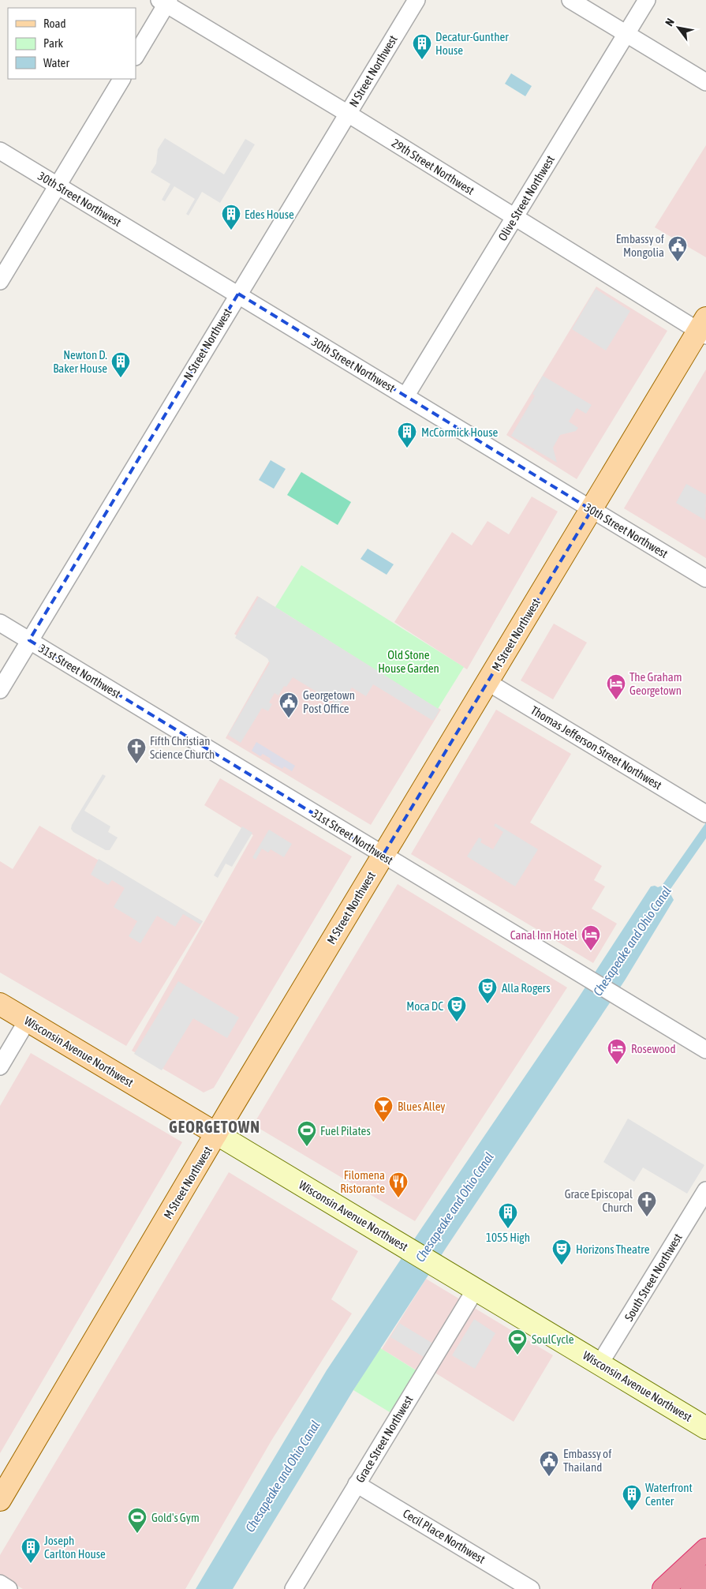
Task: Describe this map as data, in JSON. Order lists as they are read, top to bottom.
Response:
{
  "streets": {
    "main road": ["M Street Northwest", "Wisconsin Avenue Northwest"],
    "street": [
      "N Street Northwest",
      "29th Street Northwest",
      "Olive Street Northwest",
      "30th Street Northwest",
      "31st Street Northwest",
      "Thomas Jefferson Street Northwest",
      "South Street Northwest",
      "Grace Street Northwest",
      "Cecil Place Northwest"
    ]
  },
  "crossings": [
    ["N Street Northwest", "29th Street Northwest"],
    ["N Street Northwest", "30th Street Northwest"],
    ["N Street Northwest", "31st Street Northwest"],
    ["29th Street Northwest", "Olive Street Northwest"],
    ["29th Street Northwest", "M Street Northwest"],
    ["Olive Street Northwest", "30th Street Northwest"],
    ["30th Street Northwest", "M Street Northwest"],
    ["M Street Northwest", "31st Street Northwest"],
    ["M Street Northwest", "Thomas Jefferson Street Northwest"],
    ["M Street Northwest", "Wisconsin Avenue Northwest"],
    ["Wisconsin Avenue Northwest", "South Street Northwest"],
    ["Wisconsin Avenue Northwest", "Grace Street Northwest"],
    ["Grace Street Northwest", "Cecil Place Northwest"]
  ],
  "districts": ["GEORGETOWN"],
  "water": ["Chesapeake and Ohio Canal"],
  "parks": ["Old Stone House Garden"],
  "places": {
    "building": [
      "Decatur-Gunther House",
      "Edes House",
      "Newton D. Baker House",
      "McCormick House",
      "1055 High",
      "Waterfront Center",
      "Joseph Carlton House"
    ],
    "public building": ["Embassy of Mongolia", "Georgetown Post Office", "Embassy of Thailand"],
    "hotel": ["The Graham Georgetown", "Canal Inn Hotel", "Rosewood"],
    "church": ["Fifth Christian Science Church", "Grace Episcopal Church"],
    "theatre": ["Alla Rogers", "Moca DC", "Horizons Theatre"],
    "bar": ["Blues Alley"],
    "sports": ["Fuel Pilates", "SoulCycle", "Gold's Gym"],
    "restaurant": ["Filomena Ristorante"]
  },
  "legend": ["Road", "Park", "Water"],
  "north": "top left"
}
